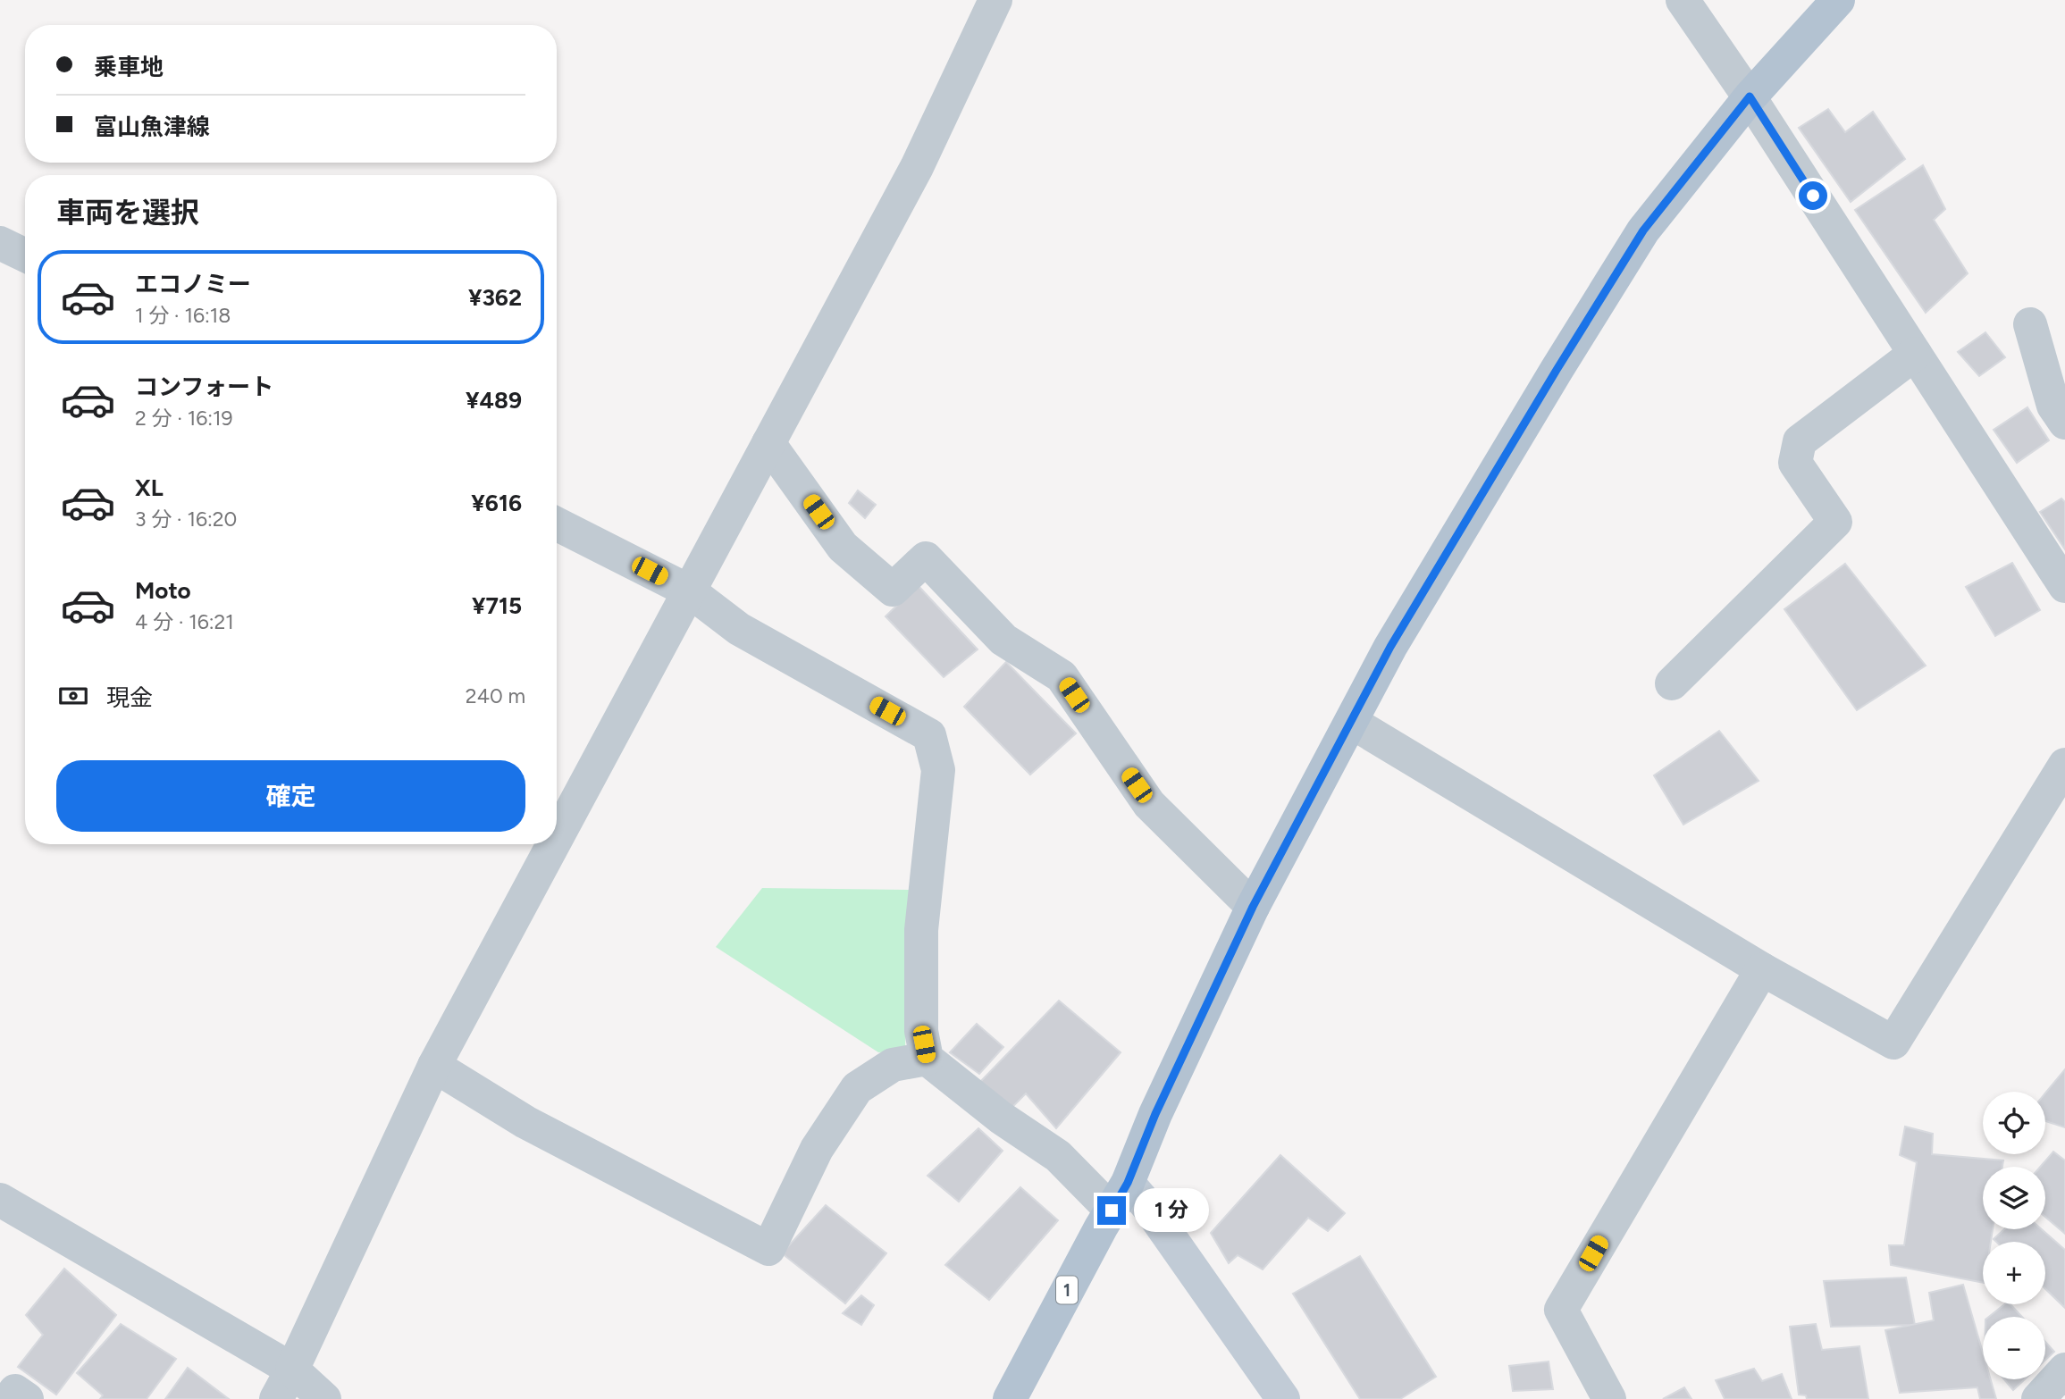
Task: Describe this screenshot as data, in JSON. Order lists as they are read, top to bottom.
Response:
{
  "streets": {
    "main road": ["1"]
  },
  "page": {
    "banner": ["乗車地", "富山魚津線"],
    "heading": "車両を選択",
    "list": [
      {
        "name": "エコノミー",
        "note": "1 分 · 16:18",
        "value": "¥362"
      },
      {
        "name": "コンフォート",
        "note": "2 分 · 16:19",
        "value": "¥489"
      },
      {
        "name": "XL",
        "note": "3 分 · 16:20",
        "value": "¥616"
      },
      {
        "name": "Moto",
        "note": "4 分 · 16:21",
        "value": "¥715"
      }
    ],
    "pay": ["現金", "240 m"],
    "buttons": "確定",
    "map_buttons": ["+", "−"],
    "bubble": "1 分"
  }
}
